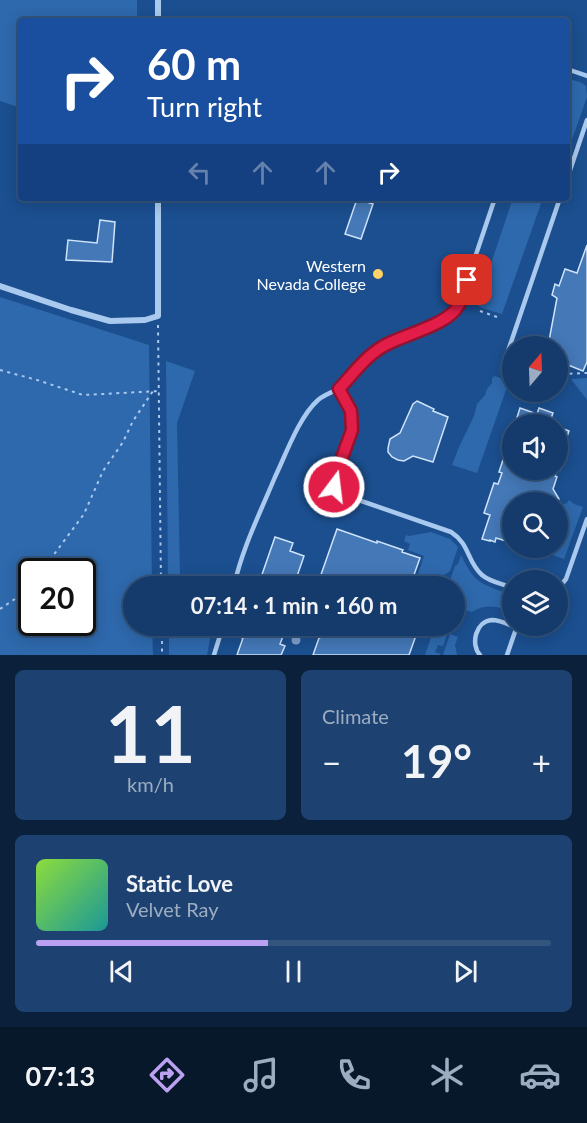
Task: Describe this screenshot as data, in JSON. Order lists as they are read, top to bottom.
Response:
{
  "places": ["Western Nevada College"],
  "north": "top",
  "page": {
    "turn": ["60 m", "Turn right"],
    "limit": "20",
    "trip": "07:14 · 1 min · 160 m",
    "tile": [
      ["11", "km/h"],
      "Climate"
    ],
    "heat": ["−", "19°", "+"],
    "song": ["Static Love", "Velvet Ray"],
    "tabs": "07:13"
  }
}
